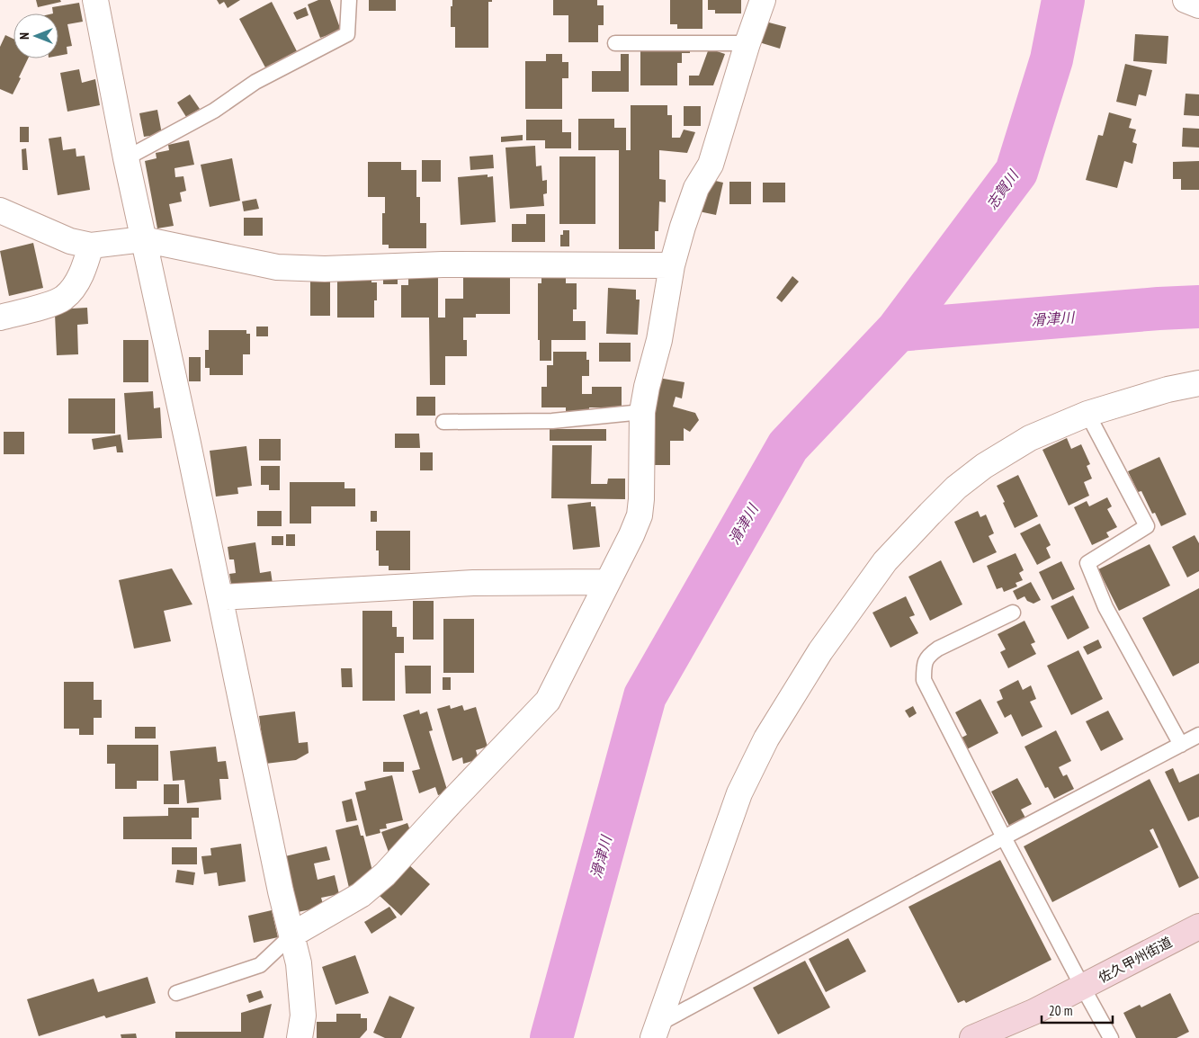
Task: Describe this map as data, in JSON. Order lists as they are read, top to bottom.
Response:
{
  "streets": {
    "main road": ["佐久甲州街道"]
  },
  "water": ["志賀川", "滑津川"],
  "scale_bar": "20 m",
  "north": "left"
}
